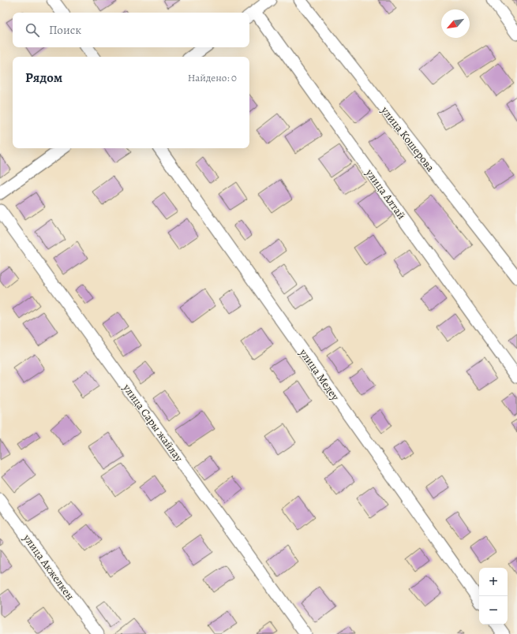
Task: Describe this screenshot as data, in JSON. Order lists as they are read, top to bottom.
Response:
{
  "streets": {
    "street": [
      "улица Кошерова",
      "улица Алтай",
      "улица Медеу",
      "улица Сары жайлау",
      "улица Акжелкен"
    ]
  },
  "north": "bottom left",
  "page": {
    "search": "Поиск",
    "heading": ["Рядом", "Найдено: 0"],
    "map_buttons": ["+", "−"]
  }
}
